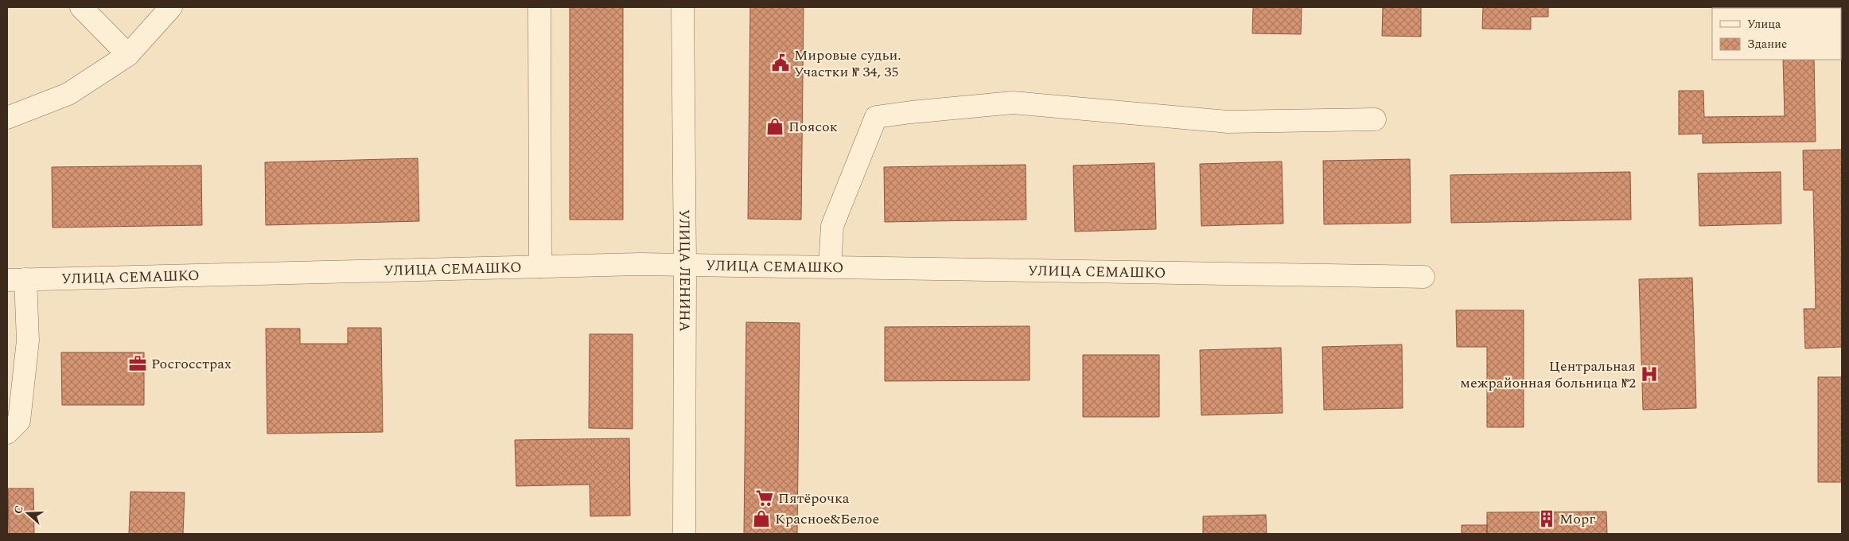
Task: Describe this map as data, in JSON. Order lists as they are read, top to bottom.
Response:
{
  "streets": {
    "street": ["УЛИЦА СЕМАШКО", "УЛИЦА ЛЕНИНА"]
  },
  "crossings": [
    ["УЛИЦА СЕМАШКО", "УЛИЦА ЛЕНИНА"]
  ],
  "places": {
    "public building": ["Мировые судьи. Участки № 34, 35"],
    "shop": ["Поясок", "Красное&Белое"],
    "office": ["Росгосстрах"],
    "hospital": ["Центральная межрайонная больница №2"],
    "supermarket": ["Пятёрочка"],
    "building": ["Морг"]
  },
  "legend": ["Улица", "Здание"],
  "north": "left"
}
